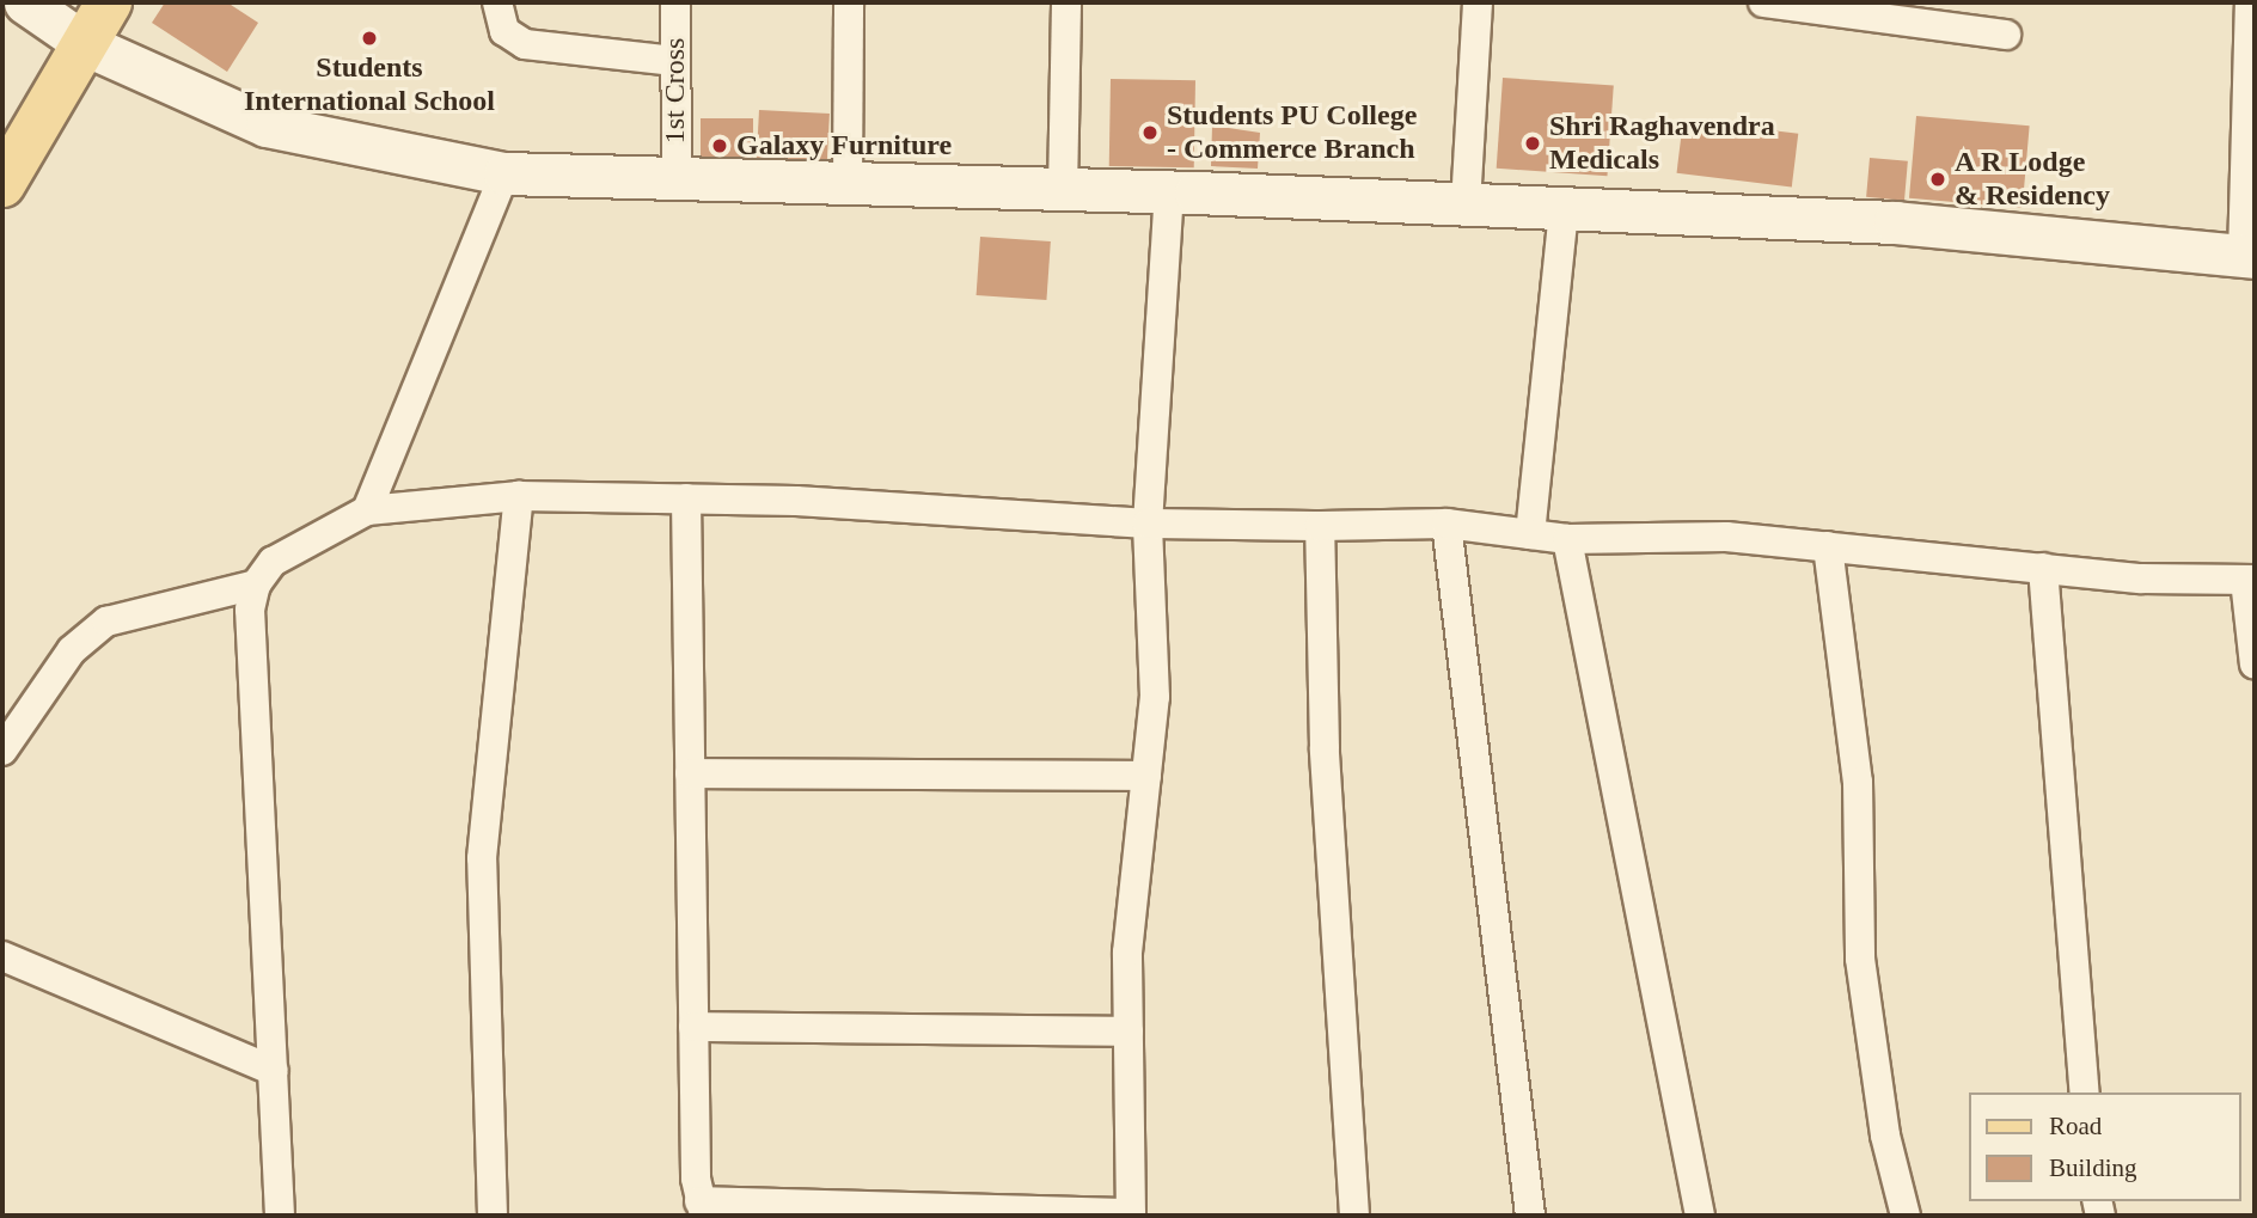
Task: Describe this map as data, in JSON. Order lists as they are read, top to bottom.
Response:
{
  "streets": {
    "street": ["1st Cross"]
  },
  "places": [
    "Students International School",
    "Students PU College - Commerce Branch",
    "Shri Raghavendra Medicals",
    "Galaxy Furniture",
    "A R Lodge & Residency"
  ],
  "legend": ["Road", "Building"]
}
